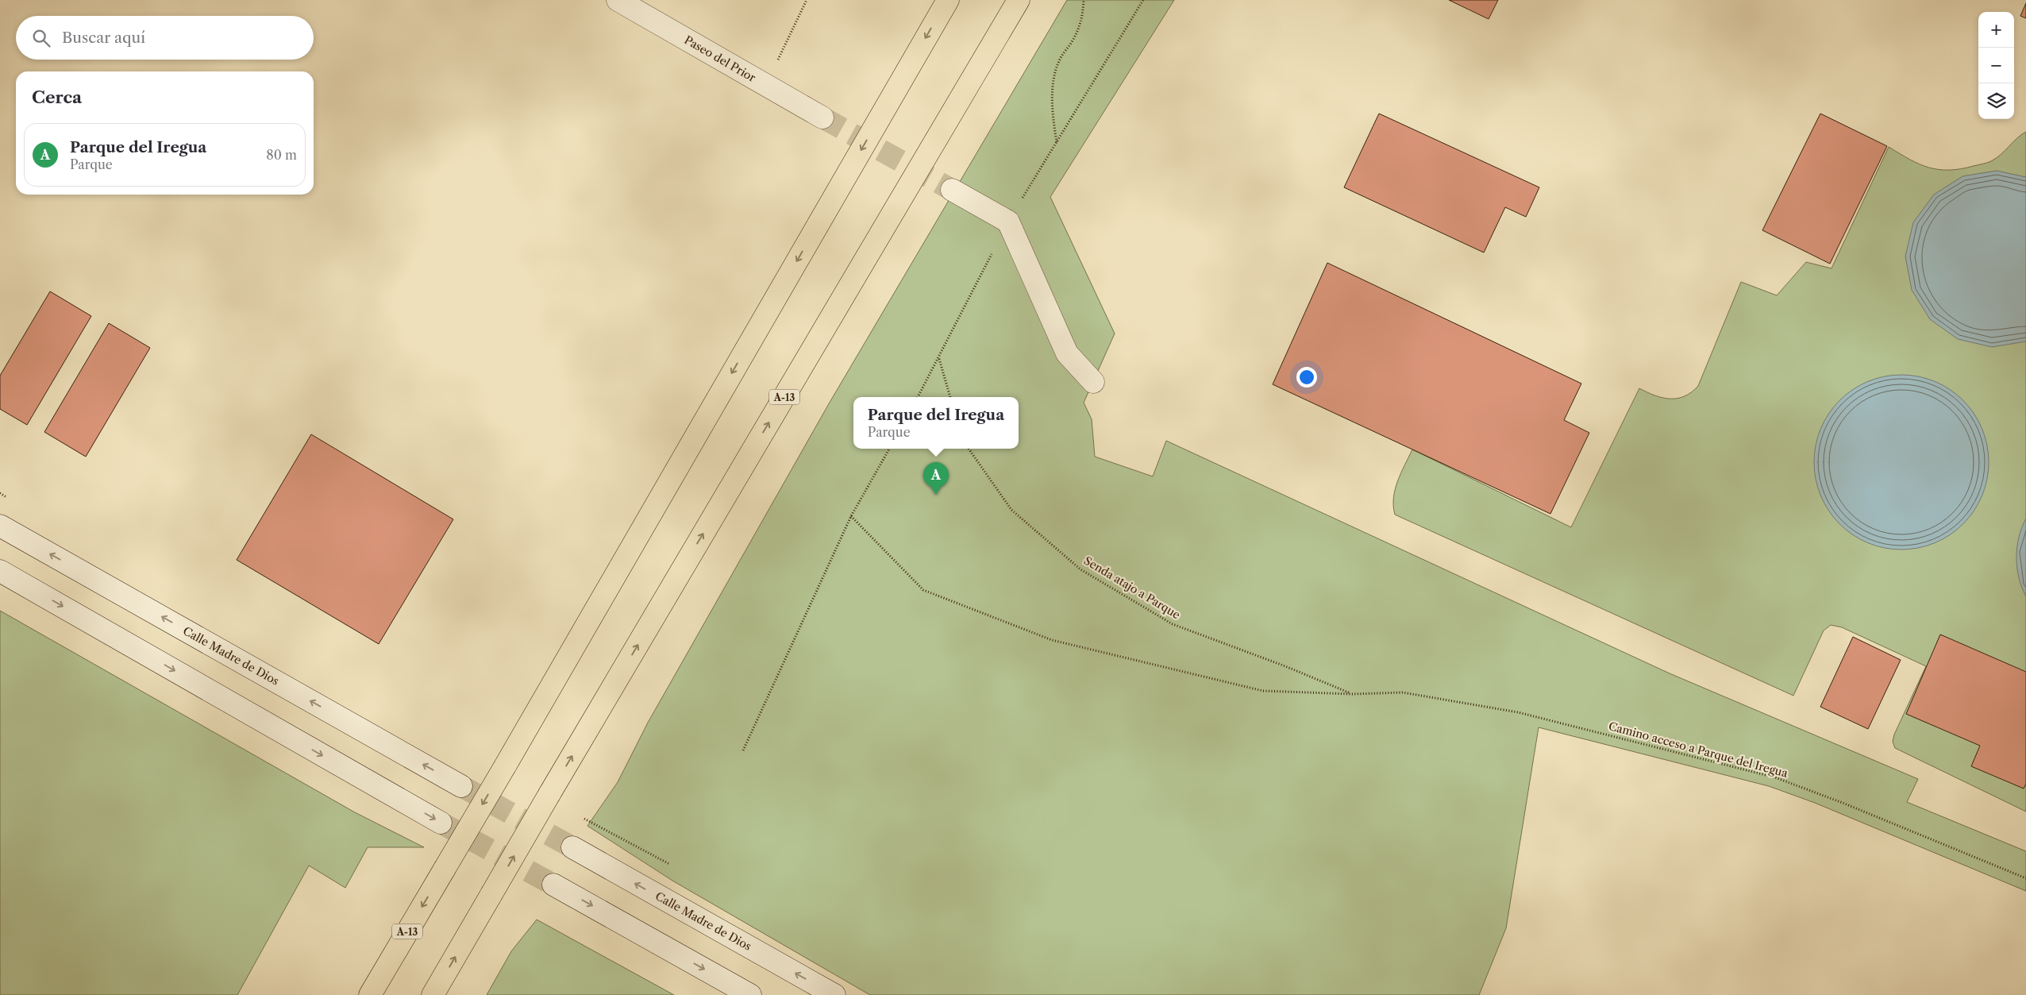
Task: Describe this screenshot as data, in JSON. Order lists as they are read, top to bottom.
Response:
{
  "streets": {
    "highway": ["A-13"],
    "main road": ["Paseo del Prior", "Calle Madre de Dios"],
    "path": ["Senda atajo a Parque", "Camino acceso a Parque del Iregua"]
  },
  "crossings": [
    ["Senda atajo a Parque", "Camino acceso a Parque del Iregua"]
  ],
  "page": {
    "map_buttons": ["+", "−"],
    "search": "Buscar aquí",
    "heading": "Cerca",
    "list": [
      {
        "mark": "A",
        "name": "Parque del Iregua",
        "note": "Parque",
        "value": "80 m"
      }
    ],
    "popup": ["Parque del Iregua", "Parque"],
    "pins": "A"
  }
}
